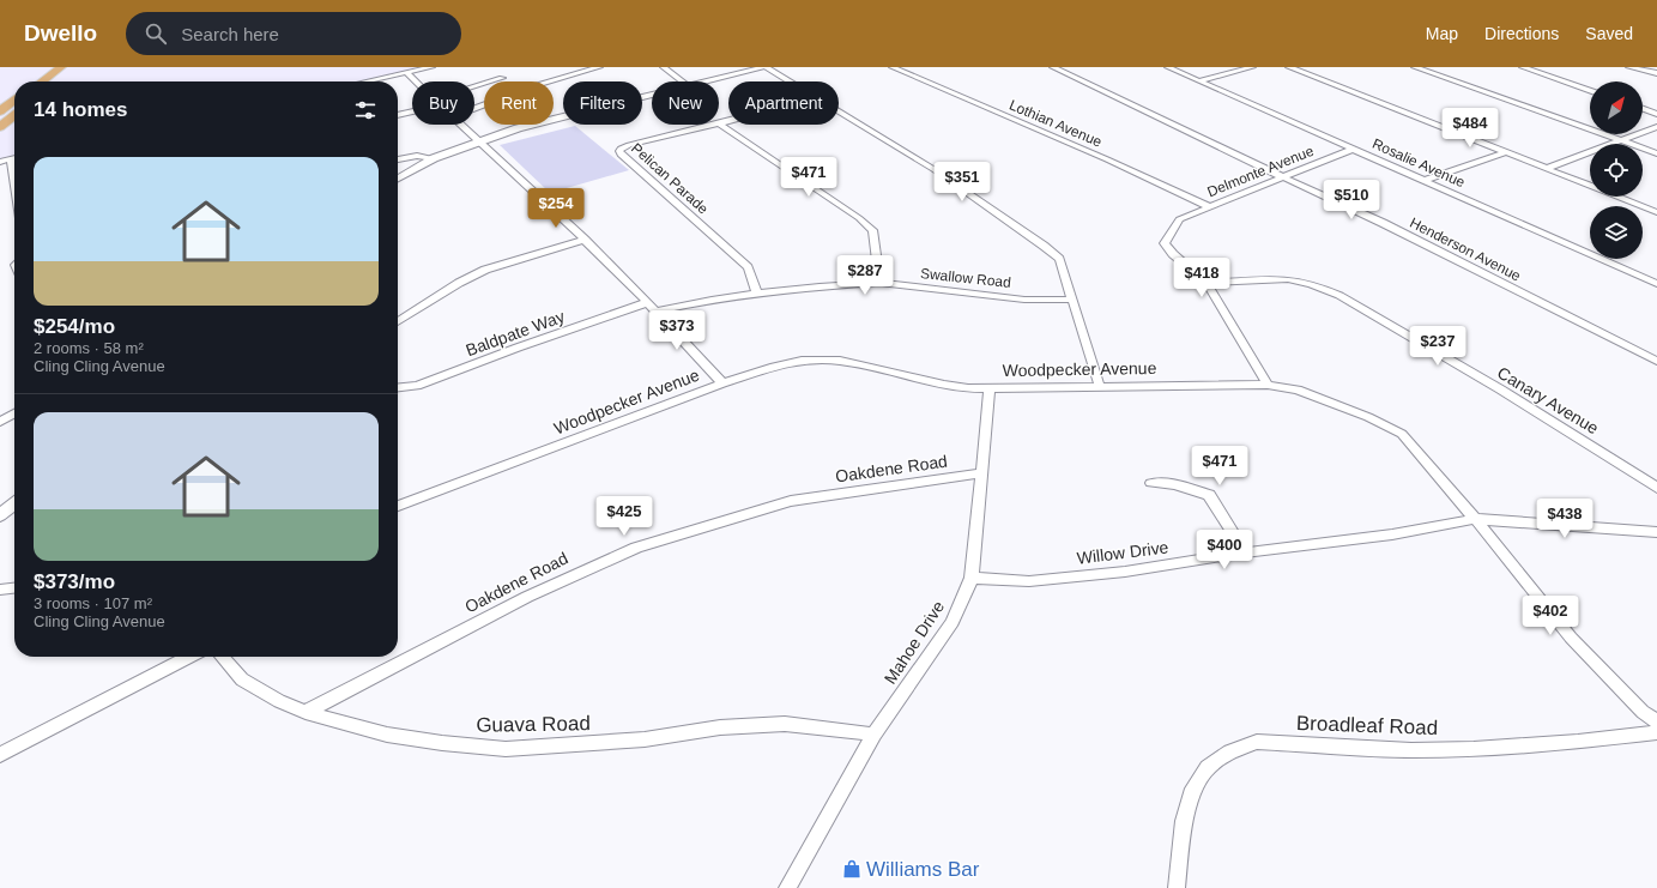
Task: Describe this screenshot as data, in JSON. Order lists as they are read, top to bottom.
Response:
{
  "streets": {
    "street": [
      "Lothian Avenue",
      "Rosalie Avenue",
      "Delmonte Avenue",
      "Pelican Parade",
      "Henderson Avenue",
      "Swallow Road",
      "Baldpate Way",
      "Woodpecker Avenue",
      "Canary Avenue",
      "Oakdene Road",
      "Willow Drive",
      "Mahoe Drive",
      "Guava Road",
      "Broadleaf Road"
    ]
  },
  "crossings": [
    ["Lothian Avenue", "Delmonte Avenue"],
    ["Rosalie Avenue", "Delmonte Avenue"],
    ["Delmonte Avenue", "Henderson Avenue"],
    ["Delmonte Avenue", "Canary Avenue"],
    ["Pelican Parade", "Swallow Road"],
    ["Woodpecker Avenue", "Willow Drive"],
    ["Woodpecker Avenue", "Mahoe Drive"],
    ["Oakdene Road", "Mahoe Drive"],
    ["Oakdene Road", "Guava Road"],
    ["Willow Drive", "Mahoe Drive"],
    ["Mahoe Drive", "Guava Road"]
  ],
  "places": {
    "shop": ["Williams Bar"]
  },
  "north": "top right",
  "page": {
    "header": "Dwello",
    "search": "Search here",
    "nav": ["Map", "Directions", "Saved"],
    "chip": [
      "Buy",
      "Rent",
      "Filters",
      "New",
      "Apartment"
    ],
    "heading": "14 homes",
    "price": [
      "$484",
      "$471",
      "$351",
      "$510",
      "$254",
      "$287",
      "$418",
      "$373",
      "$237",
      "$471",
      "$425",
      "$438",
      "$400",
      "$402"
    ],
    "list": [
      {
        "name": "$254/mo",
        "note": "2 rooms · 58 m² · Cling Cling Avenue"
      },
      {
        "name": "$373/mo",
        "note": "3 rooms · 107 m² · Cling Cling Avenue"
      }
    ]
  }
}
